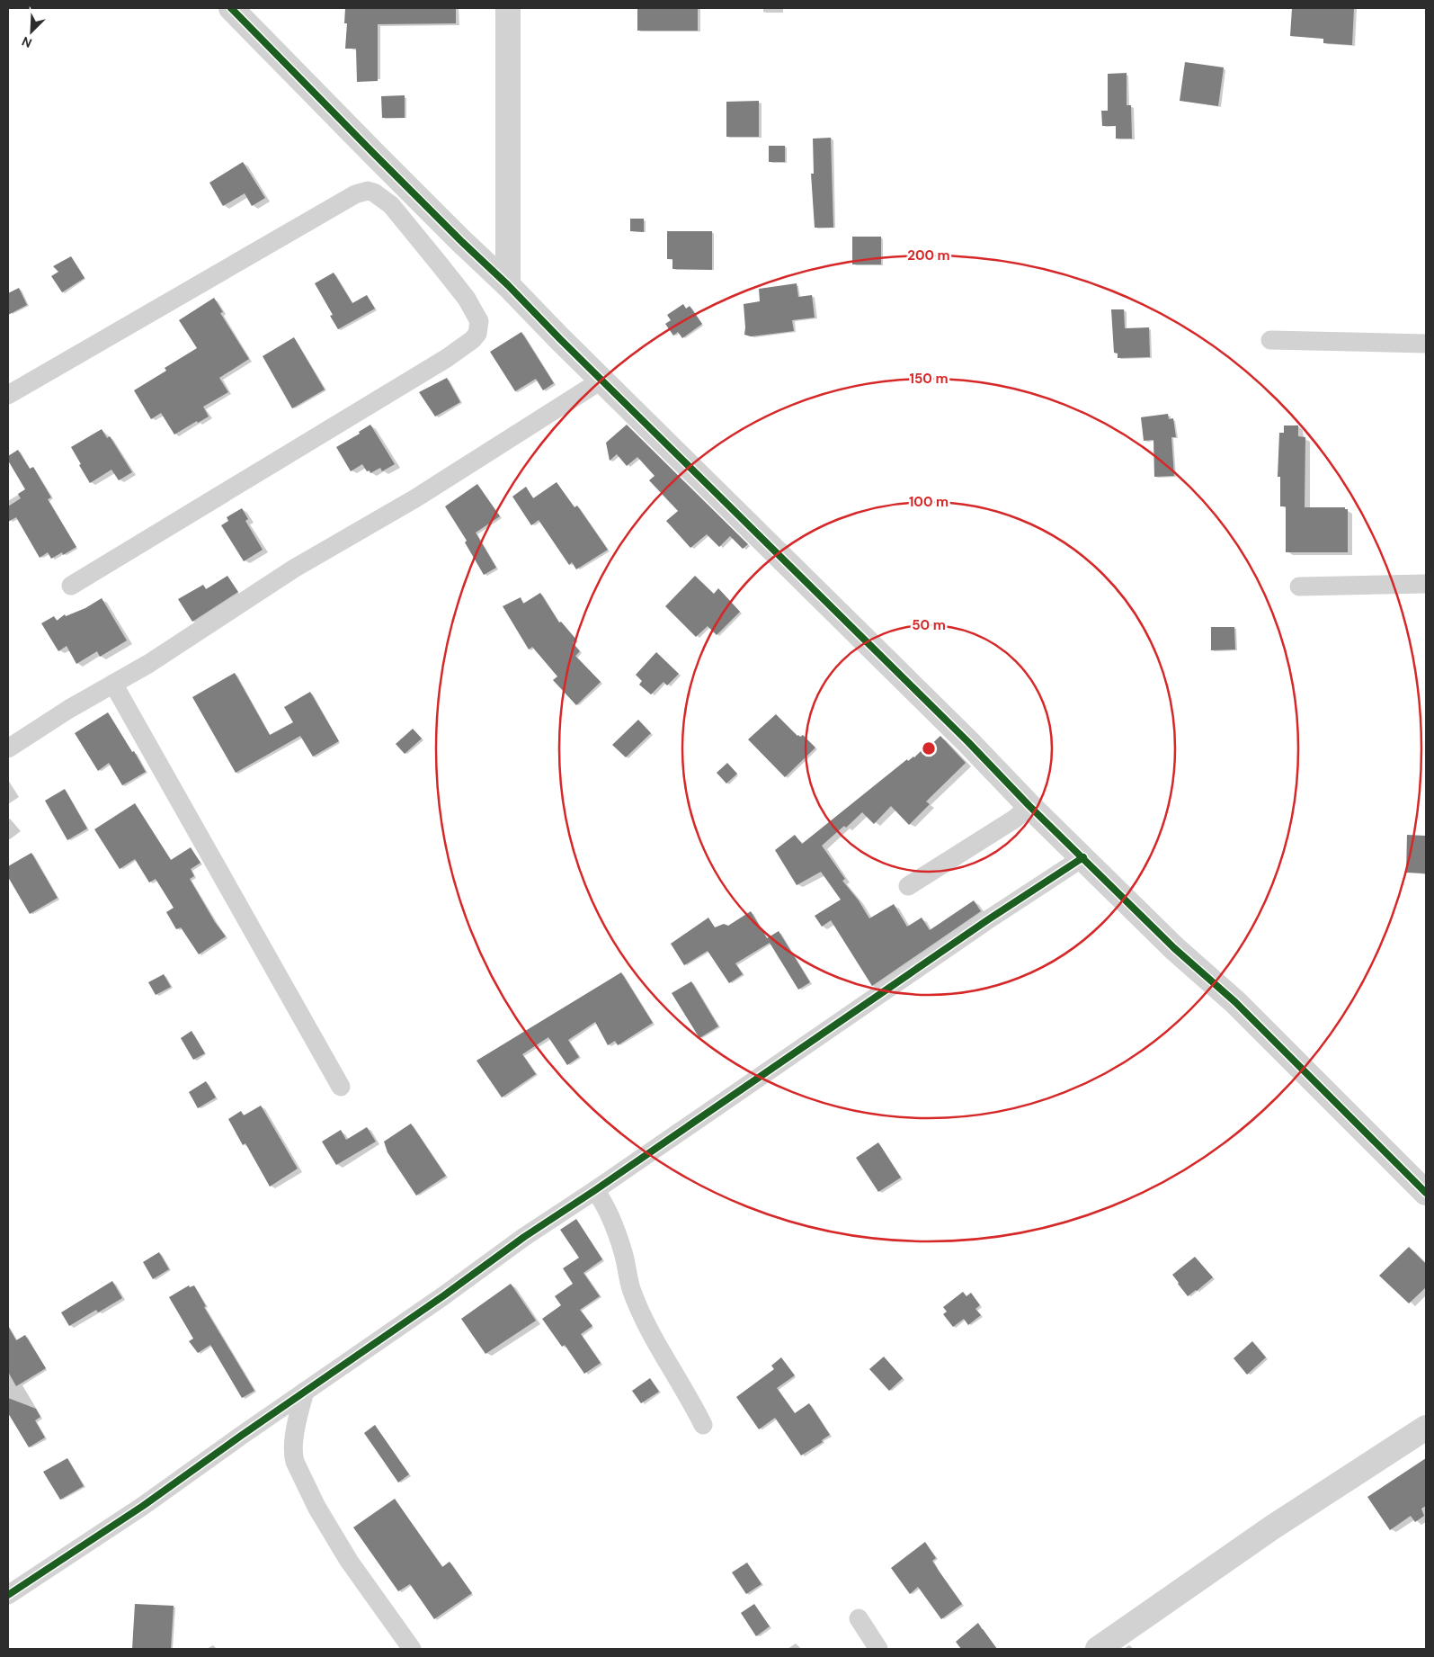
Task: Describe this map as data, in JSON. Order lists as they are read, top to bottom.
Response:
{
  "north": "bottom left",
  "rings": [
    "200 m",
    "150 m",
    "100 m",
    "50 m"
  ]
}
